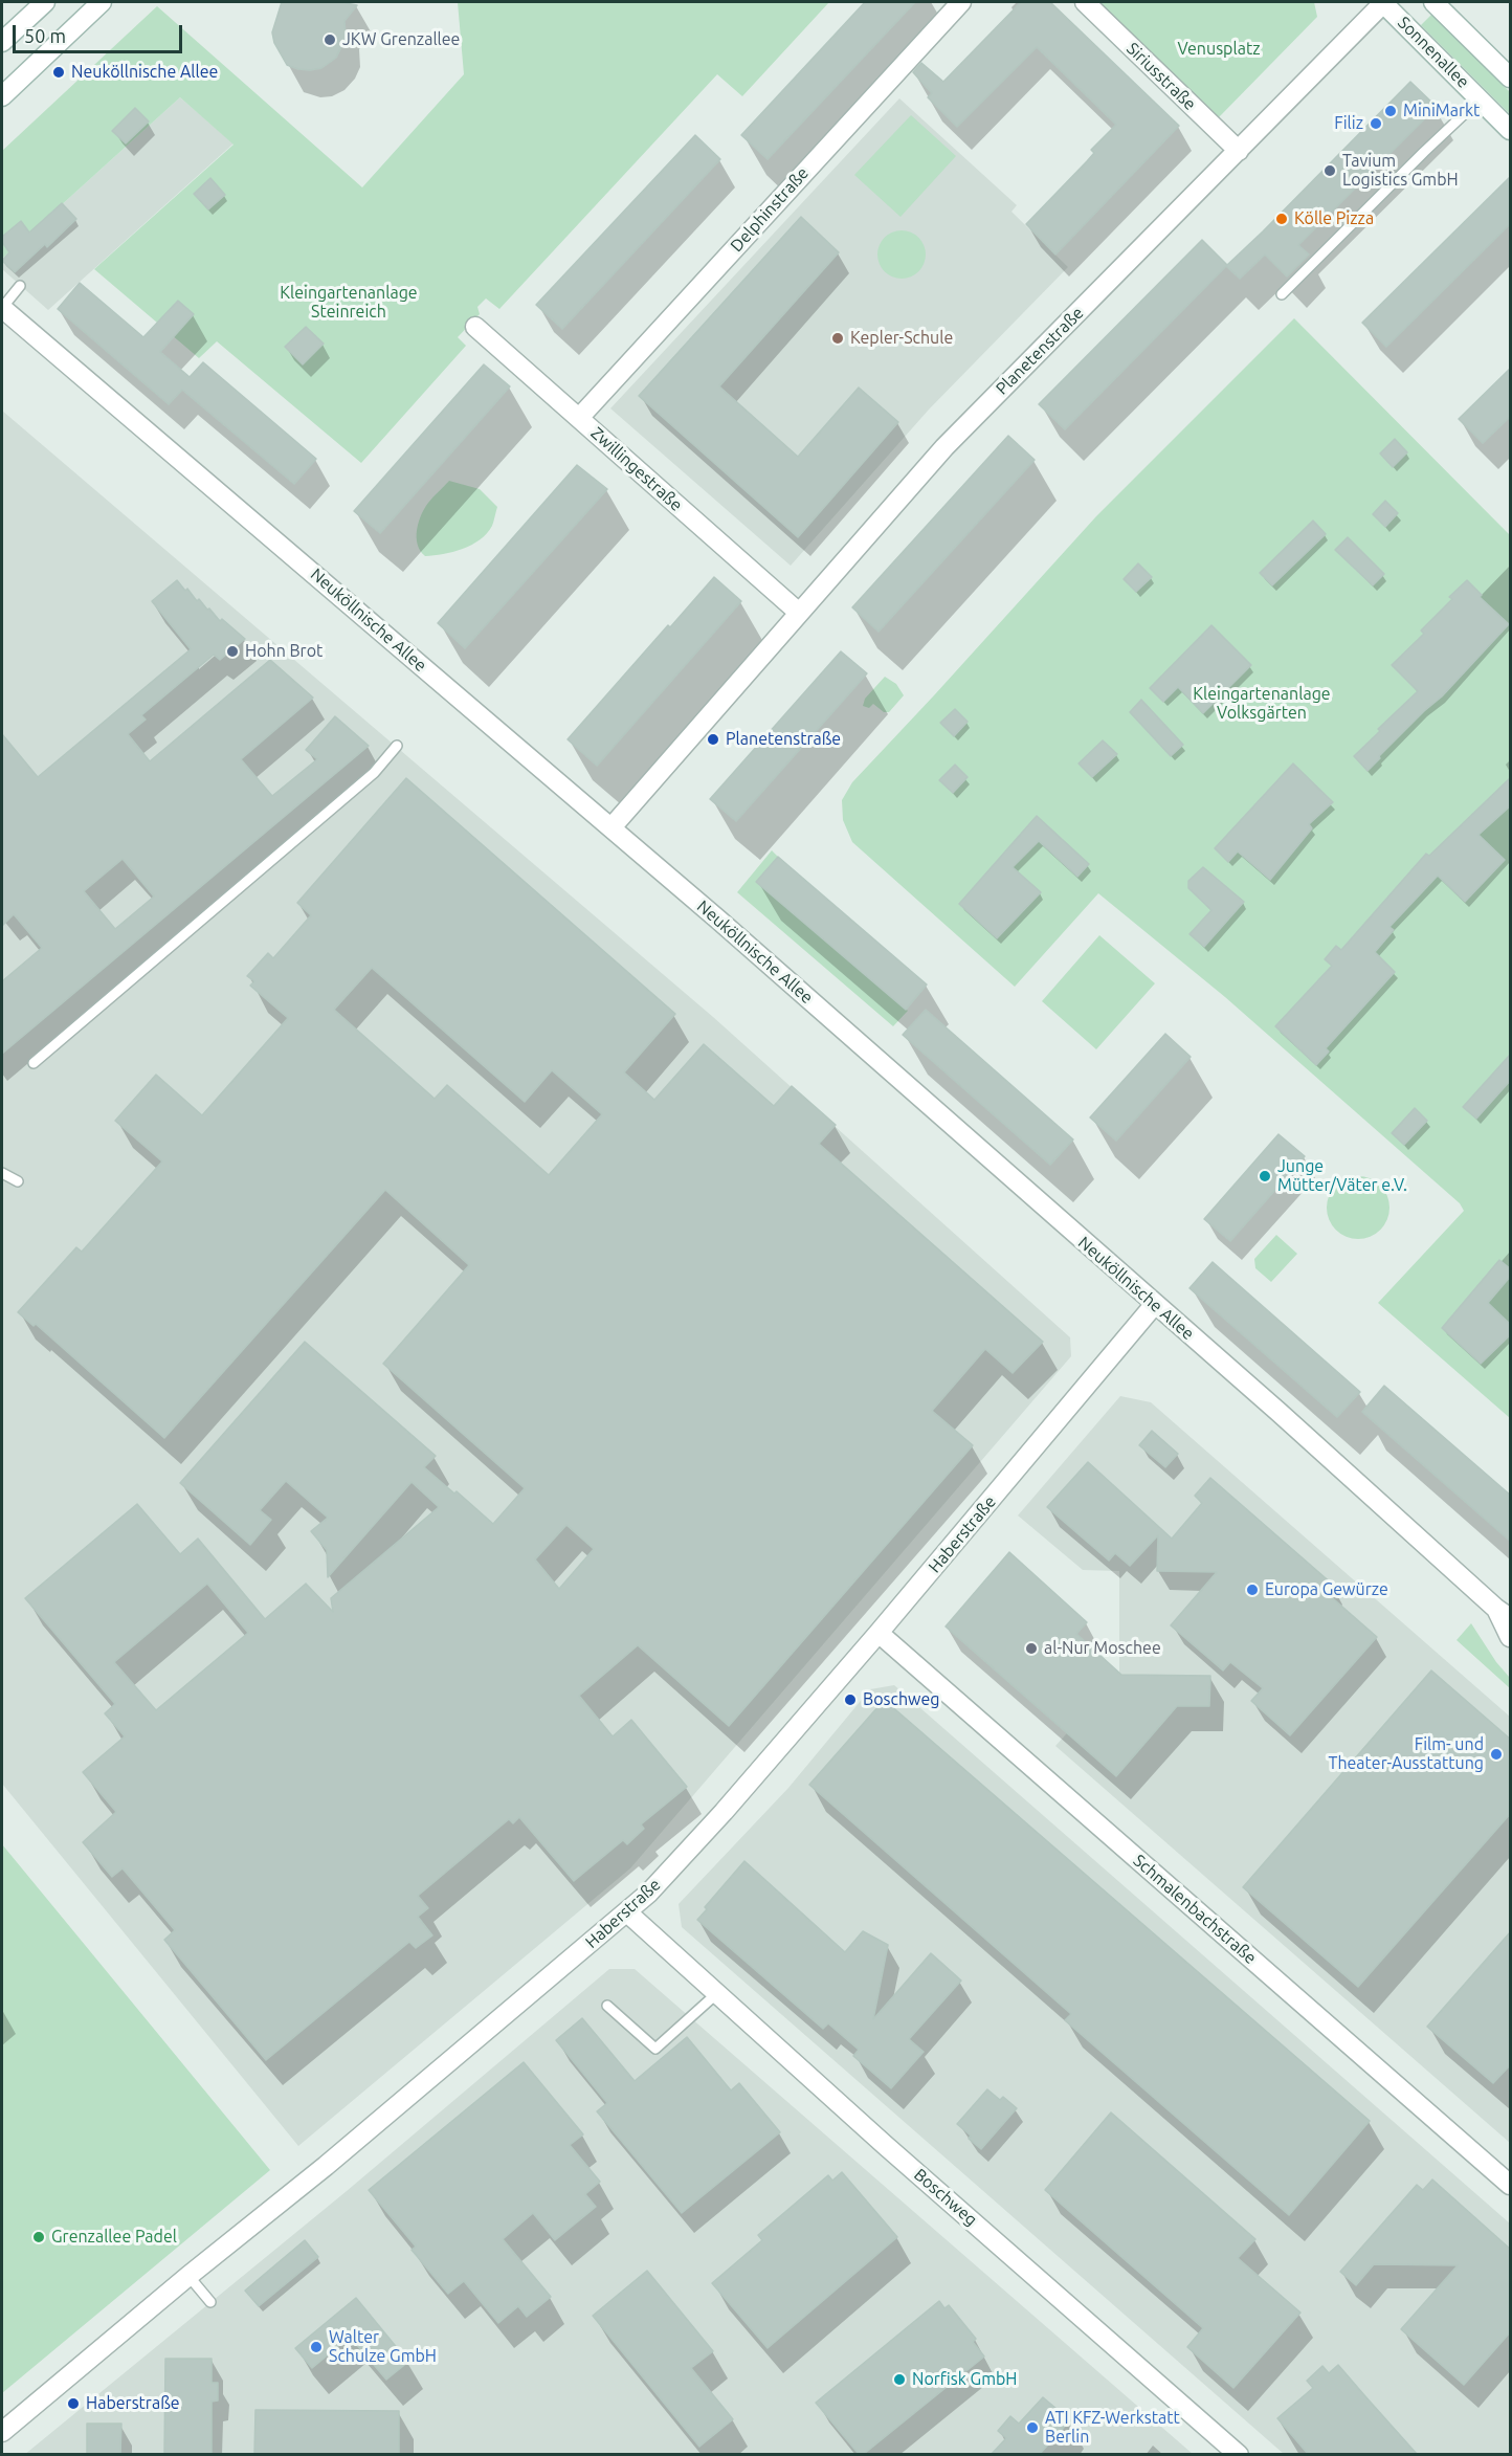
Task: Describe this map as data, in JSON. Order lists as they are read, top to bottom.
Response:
{
  "streets": {
    "street": [
      "Sonnenallee",
      "Siriusstraße",
      "Delphinstraße",
      "Planetenstraße",
      "Zwillingestraße",
      "Neuköllnische Allee",
      "Haberstraße",
      "Schmalenbachstraße",
      "Boschweg"
    ]
  },
  "crossings": [
    ["Sonnenallee", "Planetenstraße"],
    ["Siriusstraße", "Planetenstraße"],
    ["Delphinstraße", "Zwillingestraße"],
    ["Planetenstraße", "Zwillingestraße"],
    ["Planetenstraße", "Neuköllnische Allee"],
    ["Neuköllnische Allee", "Haberstraße"],
    ["Haberstraße", "Schmalenbachstraße"],
    ["Haberstraße", "Boschweg"]
  ],
  "parks": ["Venusplatz", "Kleingartenanlage Steinreich", "Kleingartenanlage Volksgärten"],
  "places": [
    "JKW Grenzallee",
    "Neuköllnische Allee",
    "MiniMarkt",
    "Filiz",
    "Tavium Logistics GmbH",
    "Kölle Pizza",
    "Kepler-Schule",
    "Hohn Brot",
    "Planetenstraße",
    "Junge Mütter/Väter e.V.",
    "Europa Gewürze",
    "al-Nur Moschee",
    "Boschweg",
    "Film- und Theater-Ausstattung",
    "Grenzallee Padel",
    "Walter Schulze GmbH",
    "Norfisk GmbH",
    "Haberstraße",
    "ATI KFZ-Werkstatt Berlin"
  ],
  "scale_bar": "50 m"
}
